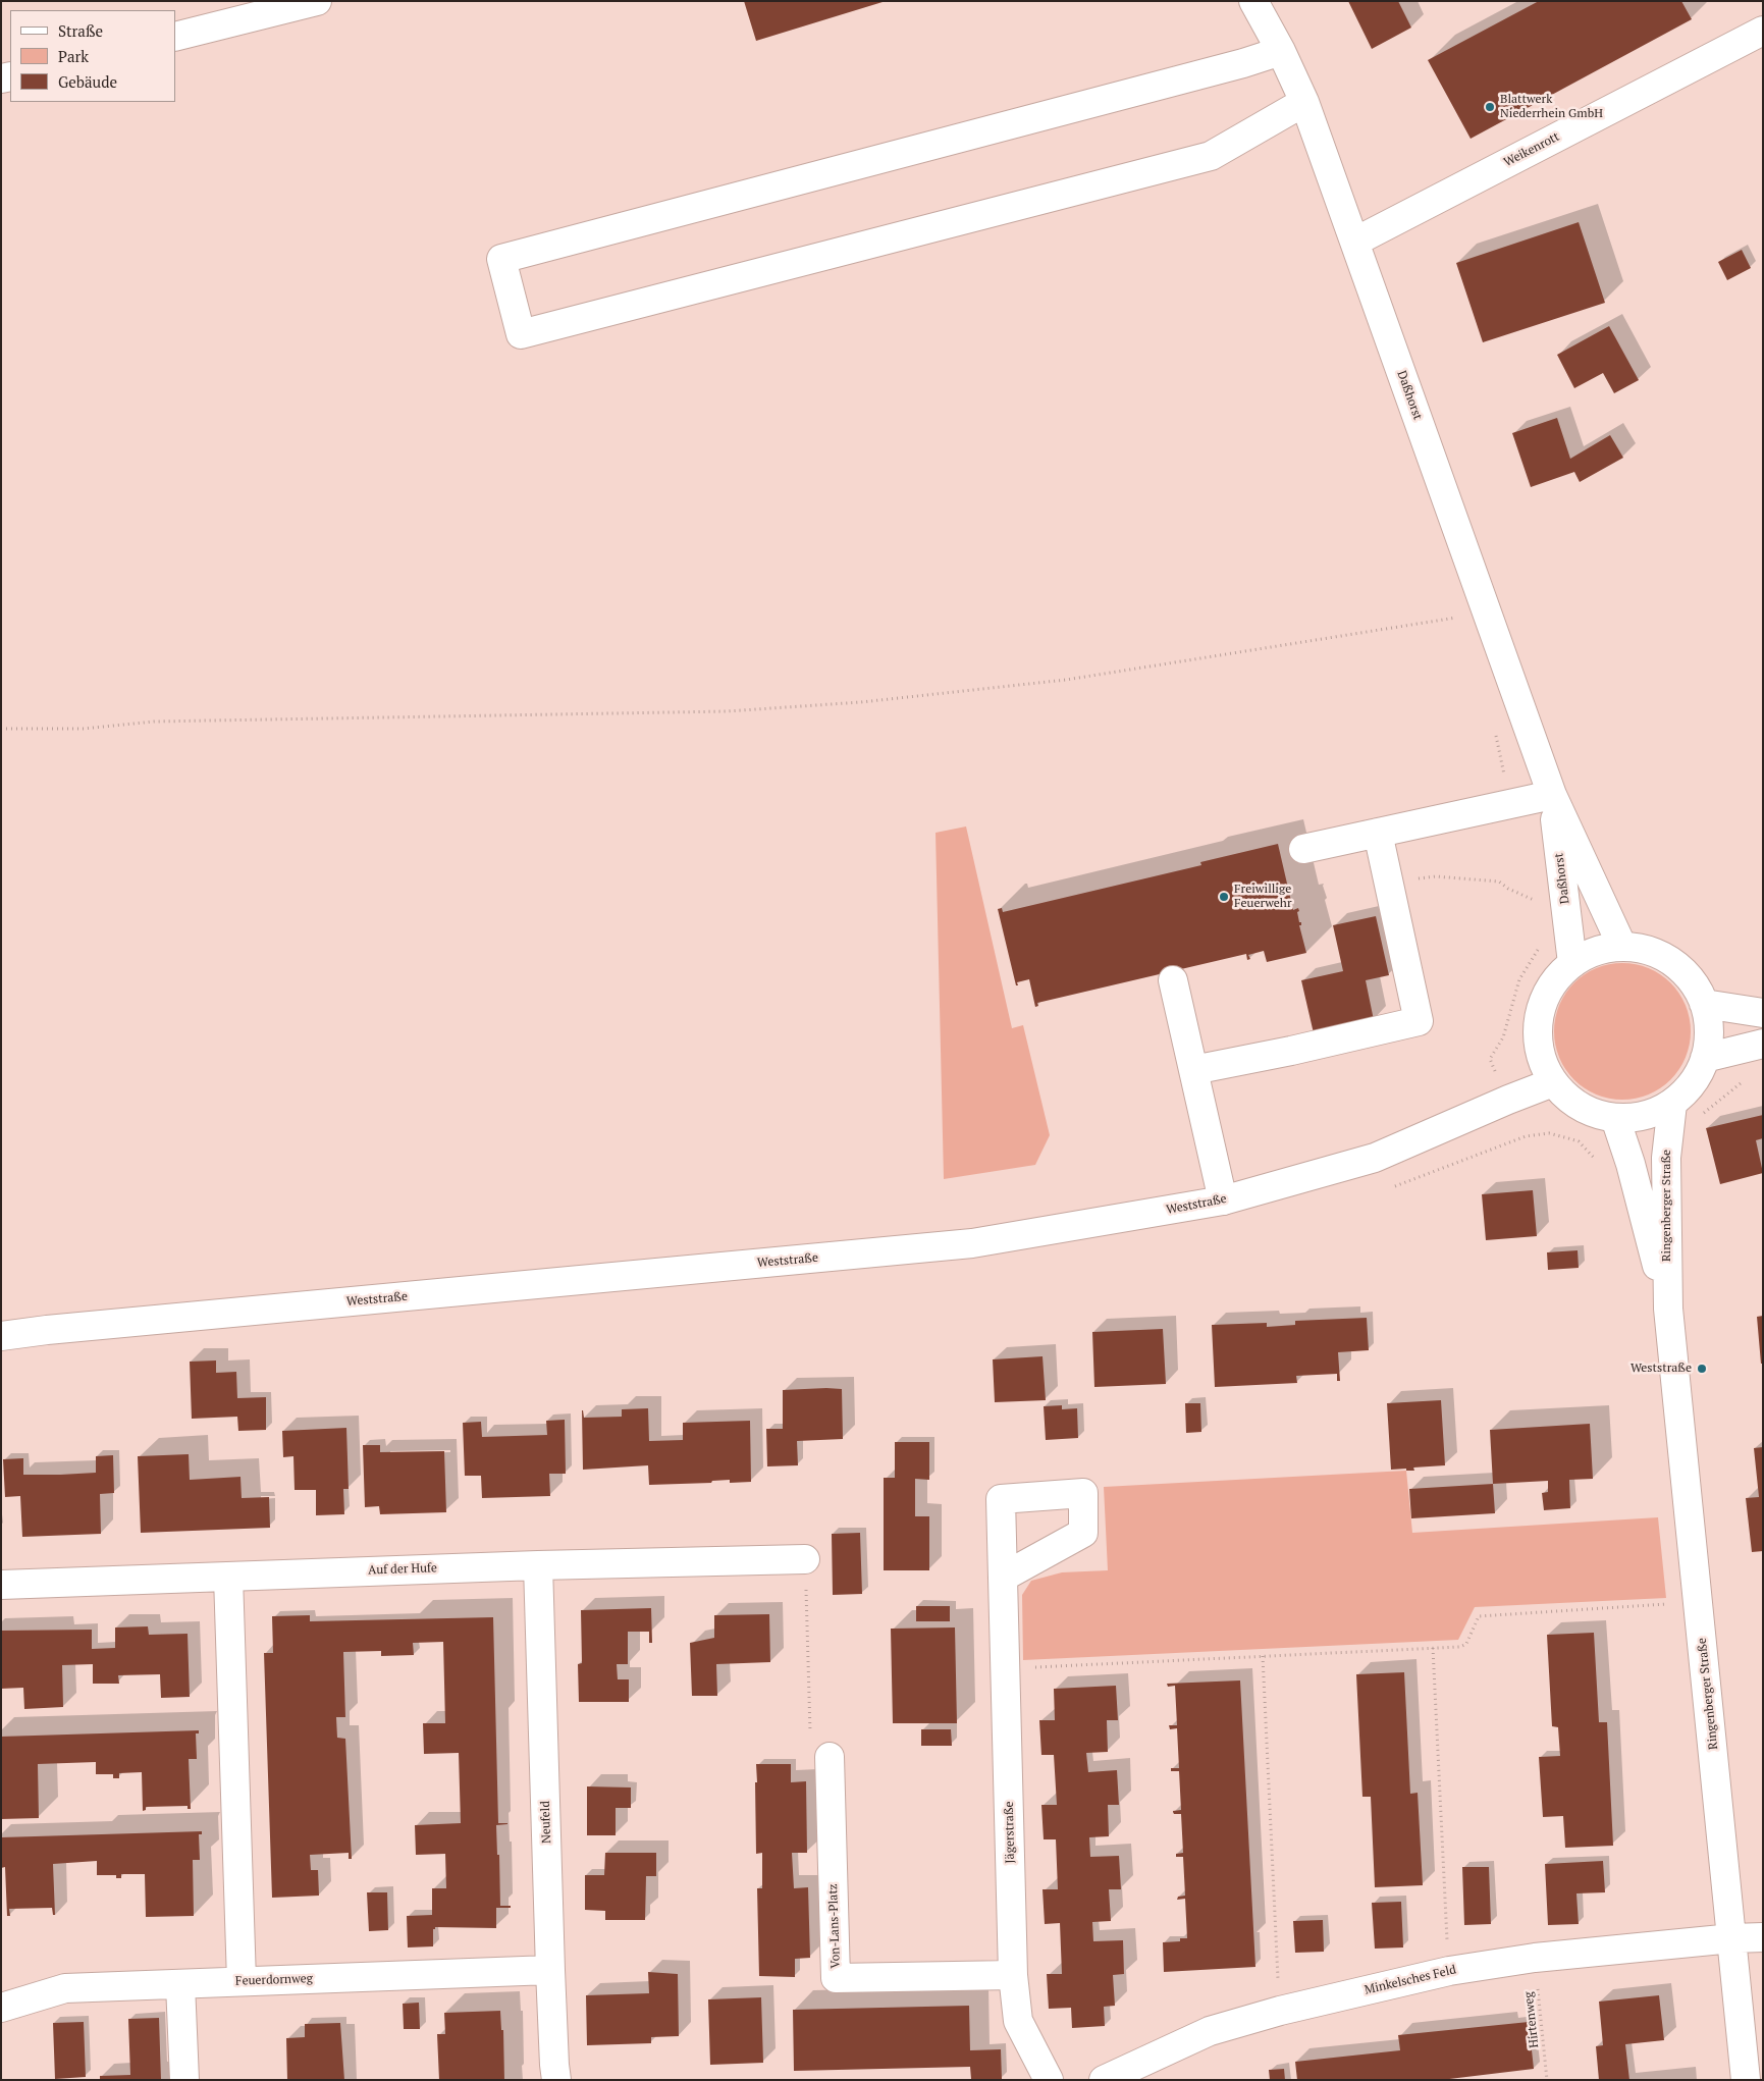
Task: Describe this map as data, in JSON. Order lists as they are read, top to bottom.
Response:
{
  "streets": {
    "street": [
      "Weikenrott",
      "Daßhorst",
      "Weststraße",
      "Ringenberger Straße",
      "Auf der Hufe",
      "Neufeld",
      "Jägerstraße",
      "Von-Lans-Platz",
      "Feuerdornweg",
      "Minkelsches Feld"
    ],
    "path": ["Hirtenweg"]
  },
  "crossings": [
    ["Weikenrott", "Daßhorst"],
    ["Daßhorst", "Weststraße"],
    ["Daßhorst", "Ringenberger Straße"],
    ["Weststraße", "Ringenberger Straße"],
    ["Ringenberger Straße", "Minkelsches Feld"],
    ["Auf der Hufe", "Neufeld"],
    ["Neufeld", "Feuerdornweg"],
    ["Jägerstraße", "Von-Lans-Platz"],
    ["Minkelsches Feld", "Hirtenweg"]
  ],
  "places": ["Blattwerk Niederrhein GmbH", "Freiwillige Feuerwehr", "Weststraße"],
  "legend": ["Straße", "Park", "Gebäude"]
}
